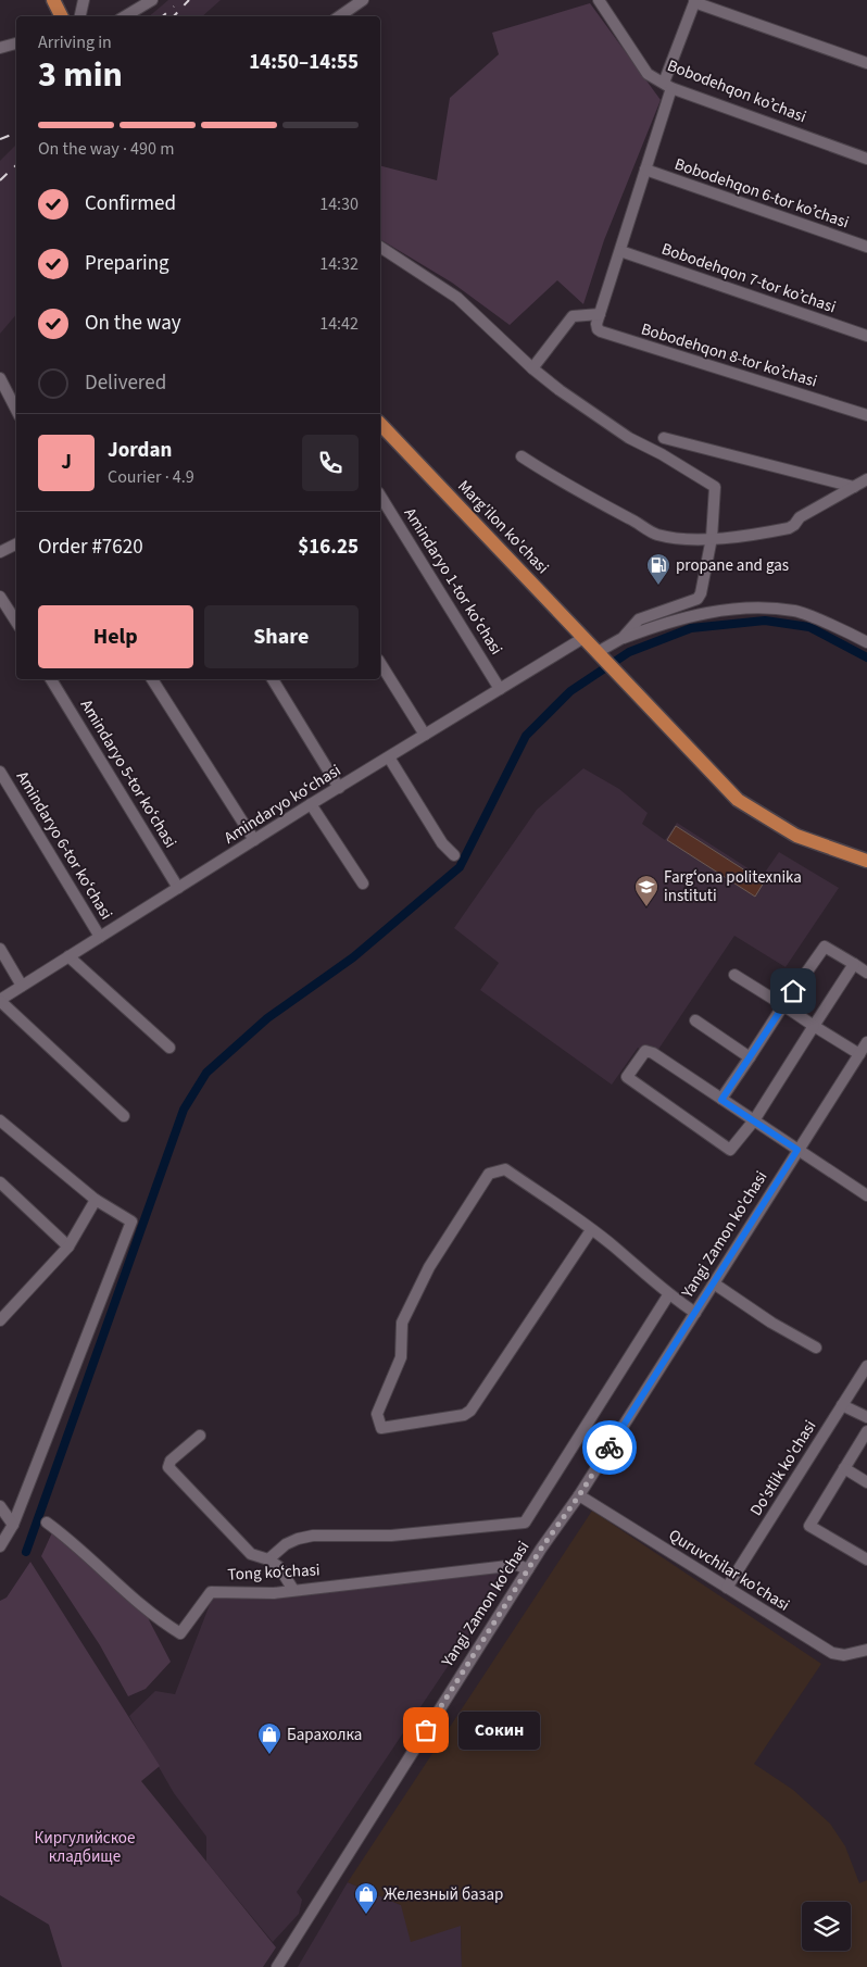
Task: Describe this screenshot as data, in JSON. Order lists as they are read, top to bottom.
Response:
{
  "streets": {
    "main road": ["Marg'ilon ko'chasi"],
    "street": [
      "Bobodehqon koʼchasi",
      "Bobodehqon 6-tor koʼchasi",
      "Bobodehqon 7-tor koʼchasi",
      "Bobodehqon 8-tor koʼchasi",
      "Amindaryo 1-tor koʻchasi",
      "Amindaryo 5-tor koʻchasi",
      "Amindaryo koʻchasi",
      "Amindaryo 6-tor koʻchasi",
      "Yangi Zamon ko'chasi",
      "Do'stlik ko'chasi",
      "Quruvchilar ko'chasi",
      "Tong koʻchasi"
    ]
  },
  "crossings": [
    ["Marg'ilon ko'chasi", "Amindaryo koʻchasi"],
    ["Amindaryo 1-tor koʻchasi", "Amindaryo koʻchasi"],
    ["Amindaryo 5-tor koʻchasi", "Amindaryo koʻchasi"],
    ["Amindaryo koʻchasi", "Amindaryo 6-tor koʻchasi"],
    ["Yangi Zamon ko'chasi", "Quruvchilar ko'chasi"],
    ["Yangi Zamon ko'chasi", "Tong koʻchasi"],
    ["Do'stlik ko'chasi", "Quruvchilar ko'chasi"]
  ],
  "parks": ["Киргулийское кладбище"],
  "places": {
    "fuel station": ["propane and gas"],
    "school or university": ["Fargʻona politexnika instituti"],
    "other": ["Сокин"],
    "shop": ["Барахолка", "Железный базар"]
  },
  "page": {
    "heading": ["3 min", "Arriving in", "14:50–14:55"],
    "panel": [
      "Jordan",
      "Courier · 4.9",
      "Order #7620",
      "$16.25"
    ],
    "bar": "On the way · 490 m",
    "list": [
      ["Confirmed", "14:30"],
      ["Preparing", "14:32"],
      ["On the way", "14:42"],
      "Delivered"
    ],
    "round": "J",
    "buttons": ["Help", "Share"],
    "bubble": "Сокин"
  }
}
